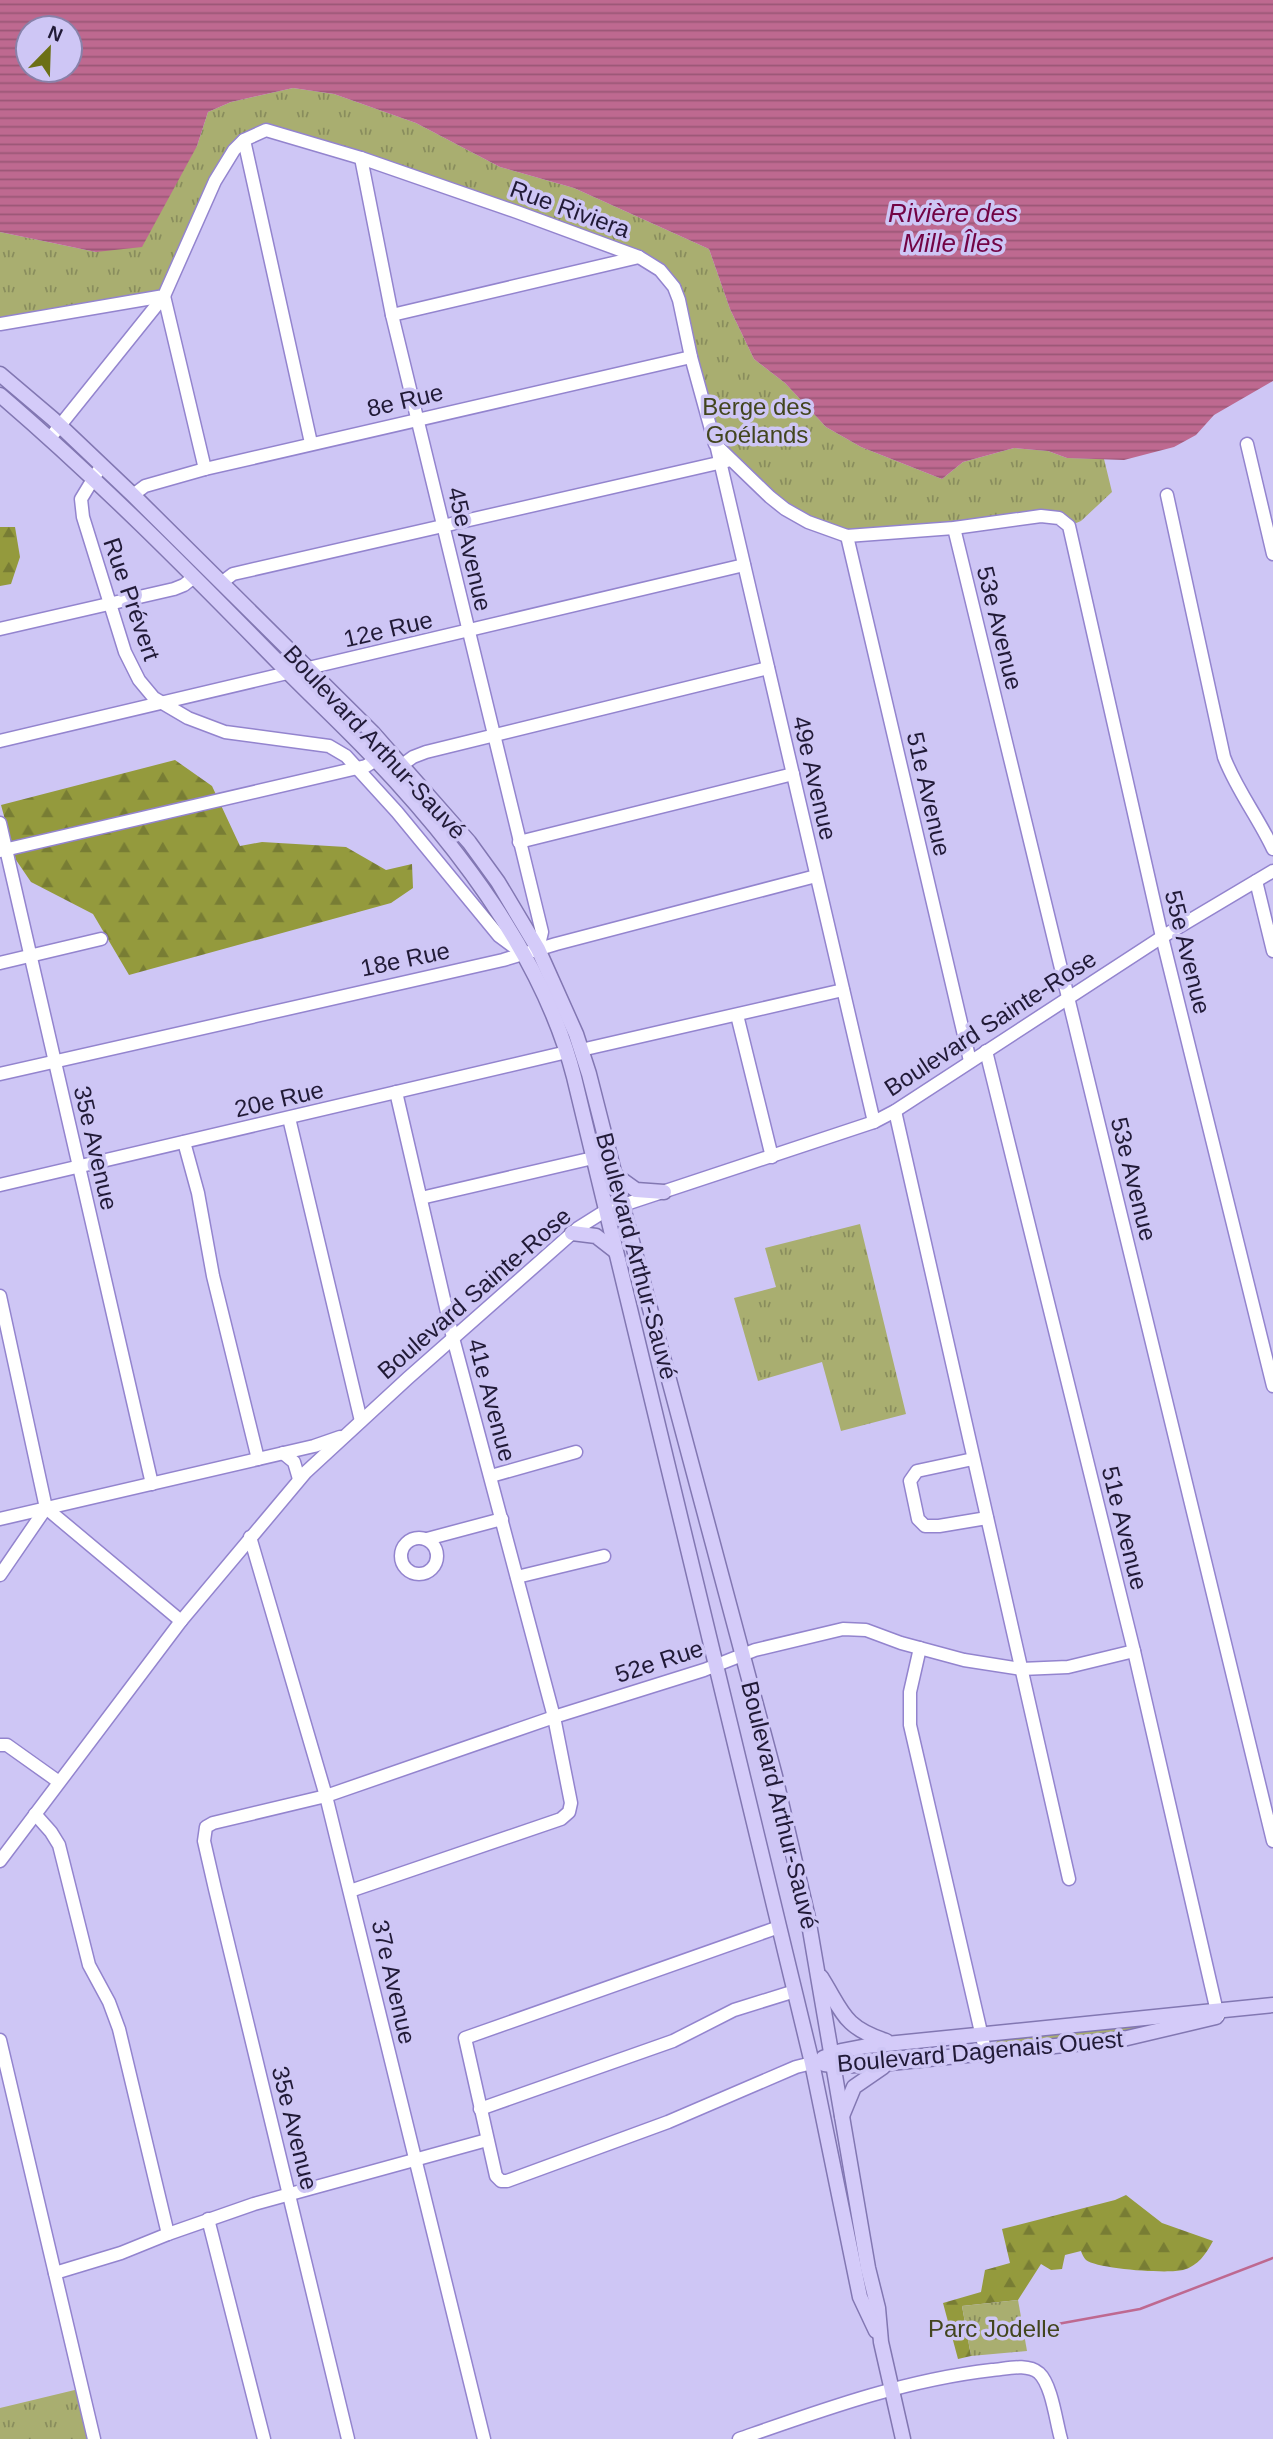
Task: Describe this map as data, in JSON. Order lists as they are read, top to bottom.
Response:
{
  "streets": {
    "main road": ["Boulevard Arthur-Sauvé", "Boulevard Dagenais Ouest"],
    "street": [
      "Rue Riviera",
      "8e Rue",
      "45e Avenue",
      "Rue Prévert",
      "53e Avenue",
      "12e Rue",
      "49e Avenue",
      "51e Avenue",
      "55e Avenue",
      "18e Rue",
      "Boulevard Sainte-Rose",
      "20e Rue",
      "35e Avenue",
      "41e Avenue",
      "52e Rue",
      "37e Avenue"
    ]
  },
  "crossings": [
    ["Rue Riviera", "8e Rue"],
    ["Rue Riviera", "45e Avenue"],
    ["Rue Riviera", "53e Avenue"],
    ["Rue Riviera", "49e Avenue"],
    ["Rue Riviera", "51e Avenue"],
    ["Rue Riviera", "55e Avenue"],
    ["8e Rue", "45e Avenue"],
    ["8e Rue", "Boulevard Arthur-Sauvé"],
    ["45e Avenue", "12e Rue"],
    ["45e Avenue", "Boulevard Arthur-Sauvé"],
    ["45e Avenue", "18e Rue"],
    ["Rue Prévert", "12e Rue"],
    ["Rue Prévert", "Boulevard Arthur-Sauvé"],
    ["Rue Prévert", "18e Rue"],
    ["53e Avenue", "Boulevard Sainte-Rose"],
    ["12e Rue", "Boulevard Arthur-Sauvé"],
    ["12e Rue", "49e Avenue"],
    ["Boulevard Arthur-Sauvé", "18e Rue"],
    ["Boulevard Arthur-Sauvé", "Boulevard Sainte-Rose"],
    ["Boulevard Arthur-Sauvé", "20e Rue"],
    ["Boulevard Arthur-Sauvé", "52e Rue"],
    ["Boulevard Arthur-Sauvé", "Boulevard Dagenais Ouest"],
    ["49e Avenue", "18e Rue"],
    ["49e Avenue", "Boulevard Sainte-Rose"],
    ["49e Avenue", "20e Rue"],
    ["51e Avenue", "Boulevard Sainte-Rose"],
    ["51e Avenue", "52e Rue"],
    ["51e Avenue", "Boulevard Dagenais Ouest"],
    ["55e Avenue", "Boulevard Sainte-Rose"],
    ["18e Rue", "35e Avenue"],
    ["Boulevard Sainte-Rose", "41e Avenue"],
    ["Boulevard Sainte-Rose", "37e Avenue"],
    ["20e Rue", "35e Avenue"],
    ["20e Rue", "41e Avenue"],
    ["35e Avenue", "52e Rue"],
    ["41e Avenue", "52e Rue"],
    ["41e Avenue", "37e Avenue"],
    ["52e Rue", "37e Avenue"]
  ],
  "water": ["Rivière des Mille Îles"],
  "parks": ["Berge des Goélands", "Parc Jodelle"],
  "north": "top right"
}
